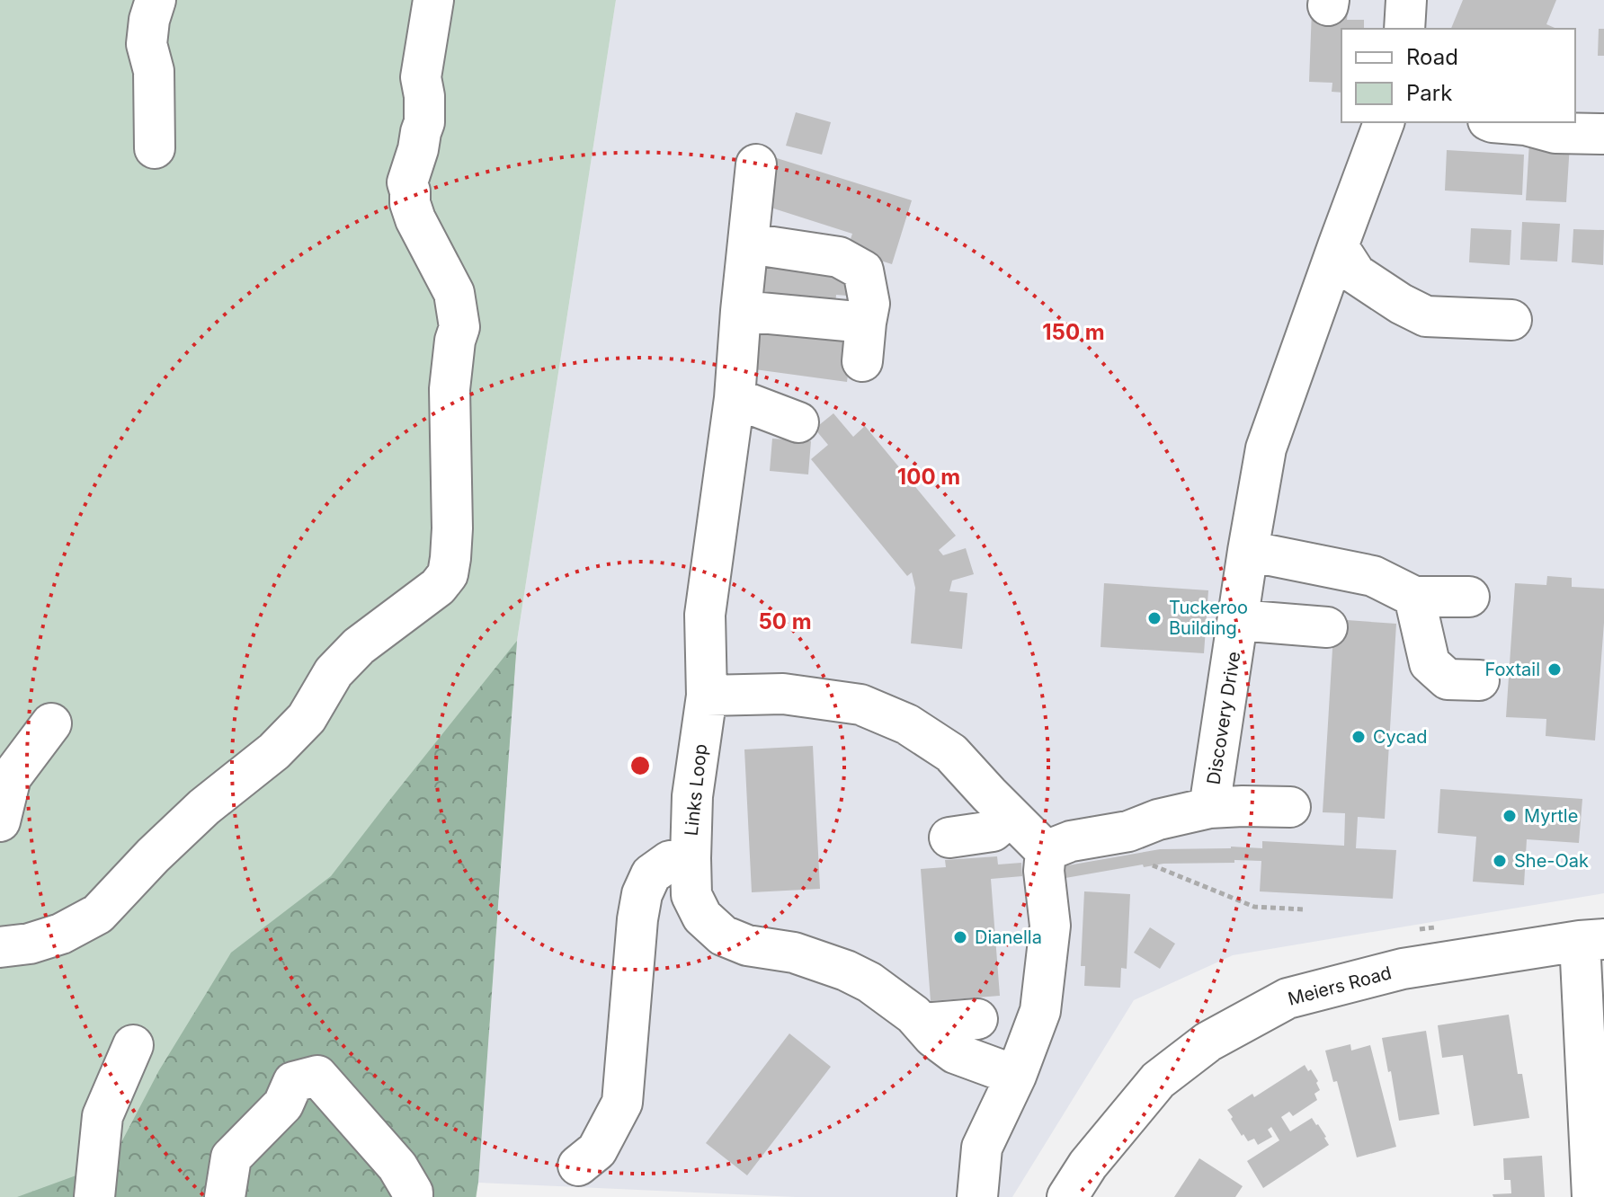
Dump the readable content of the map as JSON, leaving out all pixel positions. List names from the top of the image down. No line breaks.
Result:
{"streets":{"street":["Discovery Drive","Links Loop","Meiers Road"]},"places":["Tuckeroo Building","Foxtail","Cycad","Myrtle","She-Oak","Dianella"],"legend":["Road","Park"],"rings":["150 m","100 m","50 m"]}
